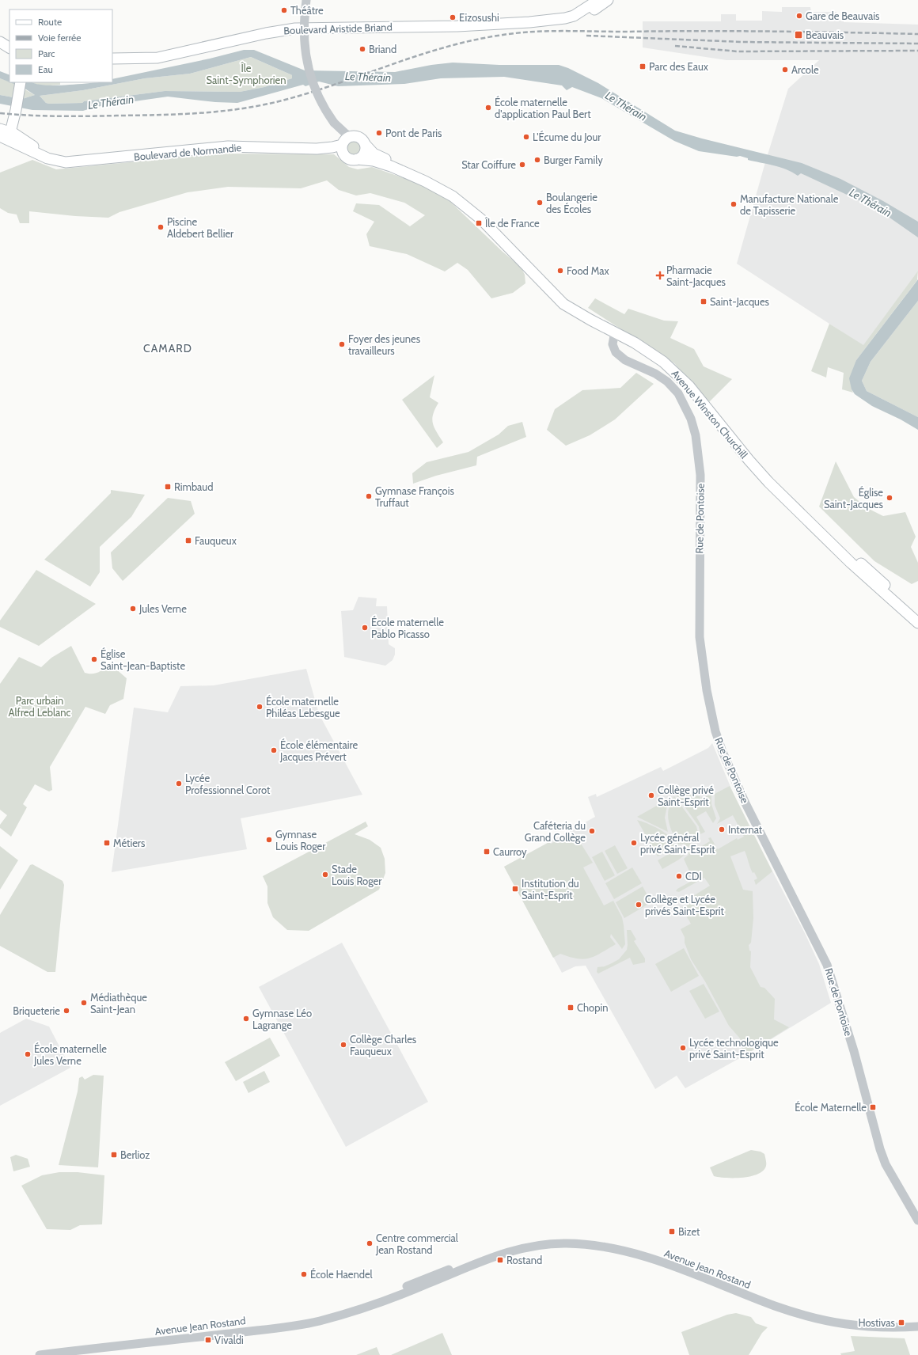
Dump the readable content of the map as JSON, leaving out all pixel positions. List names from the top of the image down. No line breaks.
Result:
{"streets":{"main road":["Boulevard Aristide Briand","Boulevard de Normandie","Avenue Winston Churchill"],"street":["Rue de Pontoise","Avenue Jean Rostand"]},"crossings":[["Avenue Winston Churchill","Rue de Pontoise"]],"districts":["CAMARD"],"water":["Le Thérain"],"parks":["Île Saint-Symphorien","Parc urbain Alfred Leblanc"],"places":{"other":["Théâtre","Gare de Beauvais","Eizosushi","Briand","Arcole","École maternelle d'application Paul Bert","Pont de Paris","L'Écume du Jour","Burger Family","Star Coiffure","Boulangerie des Écoles","Manufacture Nationale de Tapisserie","Piscine Aldebert Bellier","Food Max","Foyer des jeunes travailleurs","Gymnase François Truffaut","Église Saint-Jacques","Jules Verne","École maternelle Pablo Picasso","Église Saint-Jean-Baptiste","École maternelle Philéas Lebesgue","École élémentaire Jacques Prévert","Lycée Professionnel Corot","Collège privé Saint-Esprit","Internat","Caféteria du Grand Collège","Gymnase Louis Roger","Lycée général privé Saint-Esprit","Stade Louis Roger","CDI","Collège et Lycée privés Saint-Esprit","Médiathèque Saint-Jean","Briqueterie","Gymnase Léo Lagrange","Collège Charles Fauqueux","Lycée technologique privé Saint-Esprit","École maternelle Jules Verne","Centre commercial Jean Rostand","École Haendel"],"transit":["Beauvais","Parc des Eaux","Île de France","Saint-Jacques","Rimbaud","Fauqueux","Métiers","Caurroy","Institution du Saint-Esprit","Chopin","École Maternelle","Berlioz","Bizet","Rostand","Hostivas","Vivaldi"],"health":["Pharmacie Saint-Jacques"]},"legend":["Route","Voie ferrée","Parc","Eau"]}
